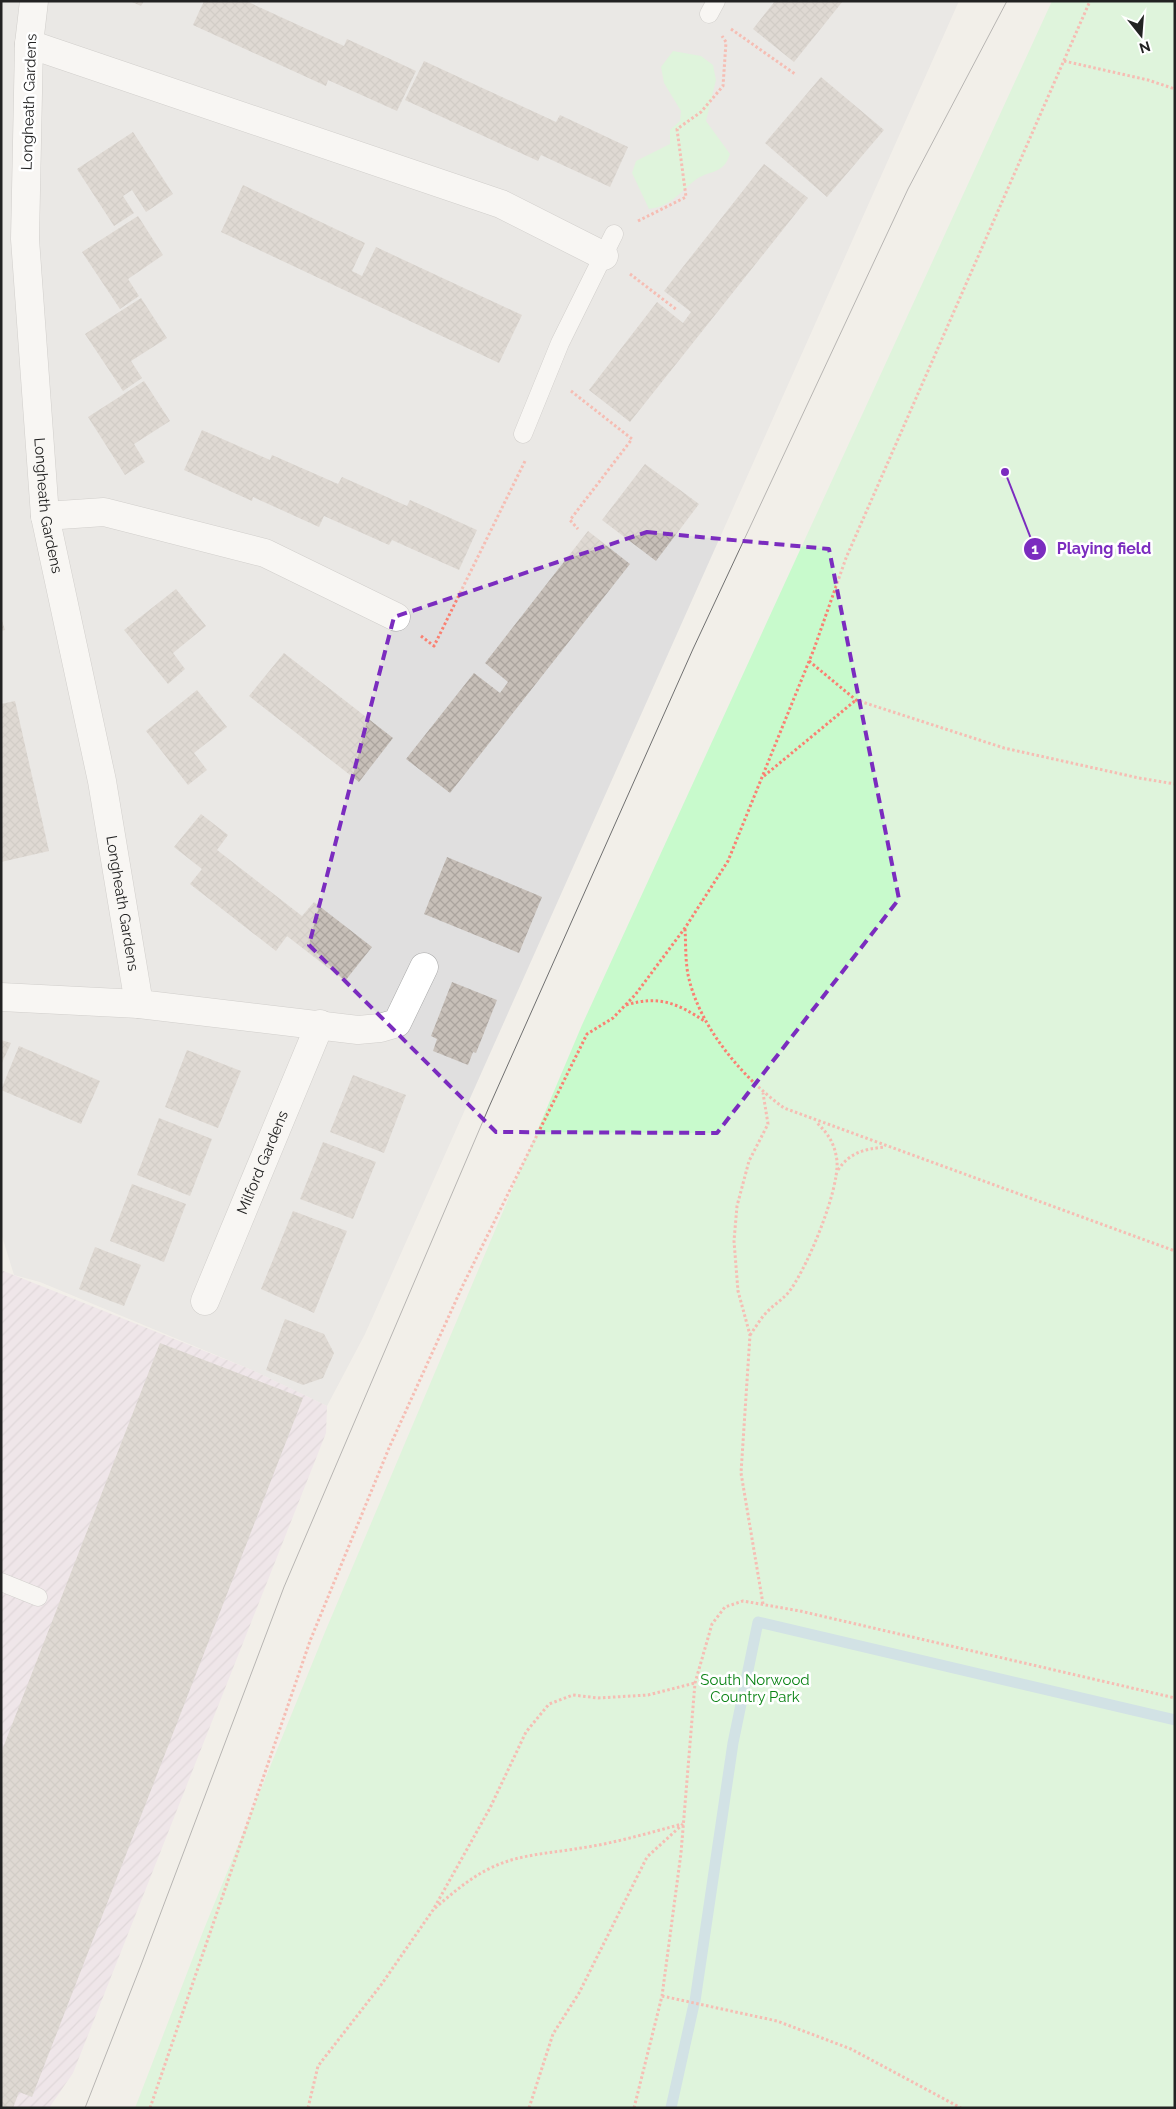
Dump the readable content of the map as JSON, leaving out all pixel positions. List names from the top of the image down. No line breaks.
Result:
{"streets":{"street":["Longheath Gardens","Milford Gardens"]},"parks":["South Norwood Country Park"],"places":["Playing field"],"north":"bottom"}
